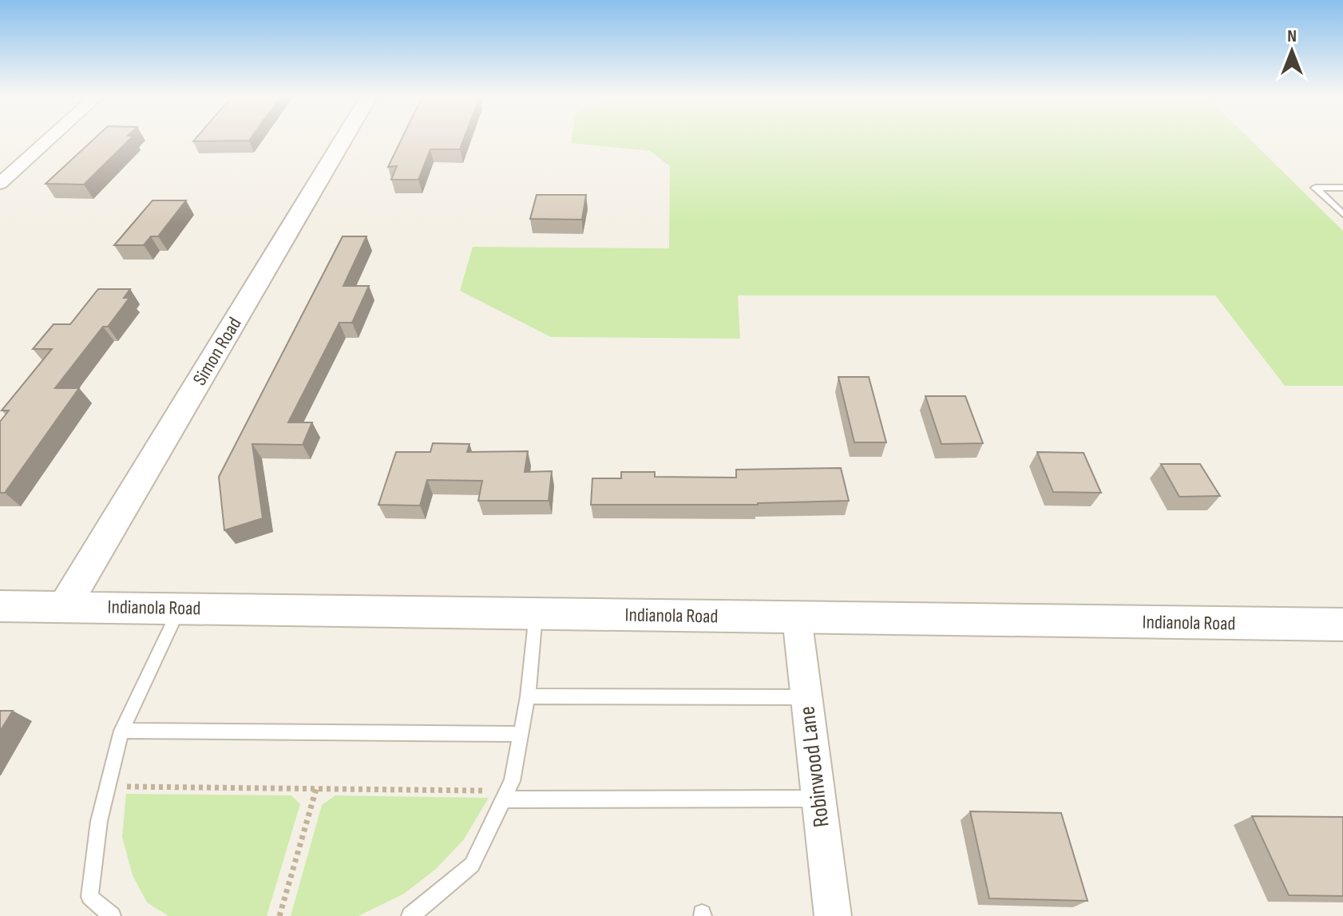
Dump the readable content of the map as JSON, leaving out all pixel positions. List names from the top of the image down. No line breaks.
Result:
{"streets":{"street":["Simon Road","Indianola Road","Robinwood Lane"]},"crossings":[["Simon Road","Indianola Road"],["Indianola Road","Robinwood Lane"]],"north":"top"}
